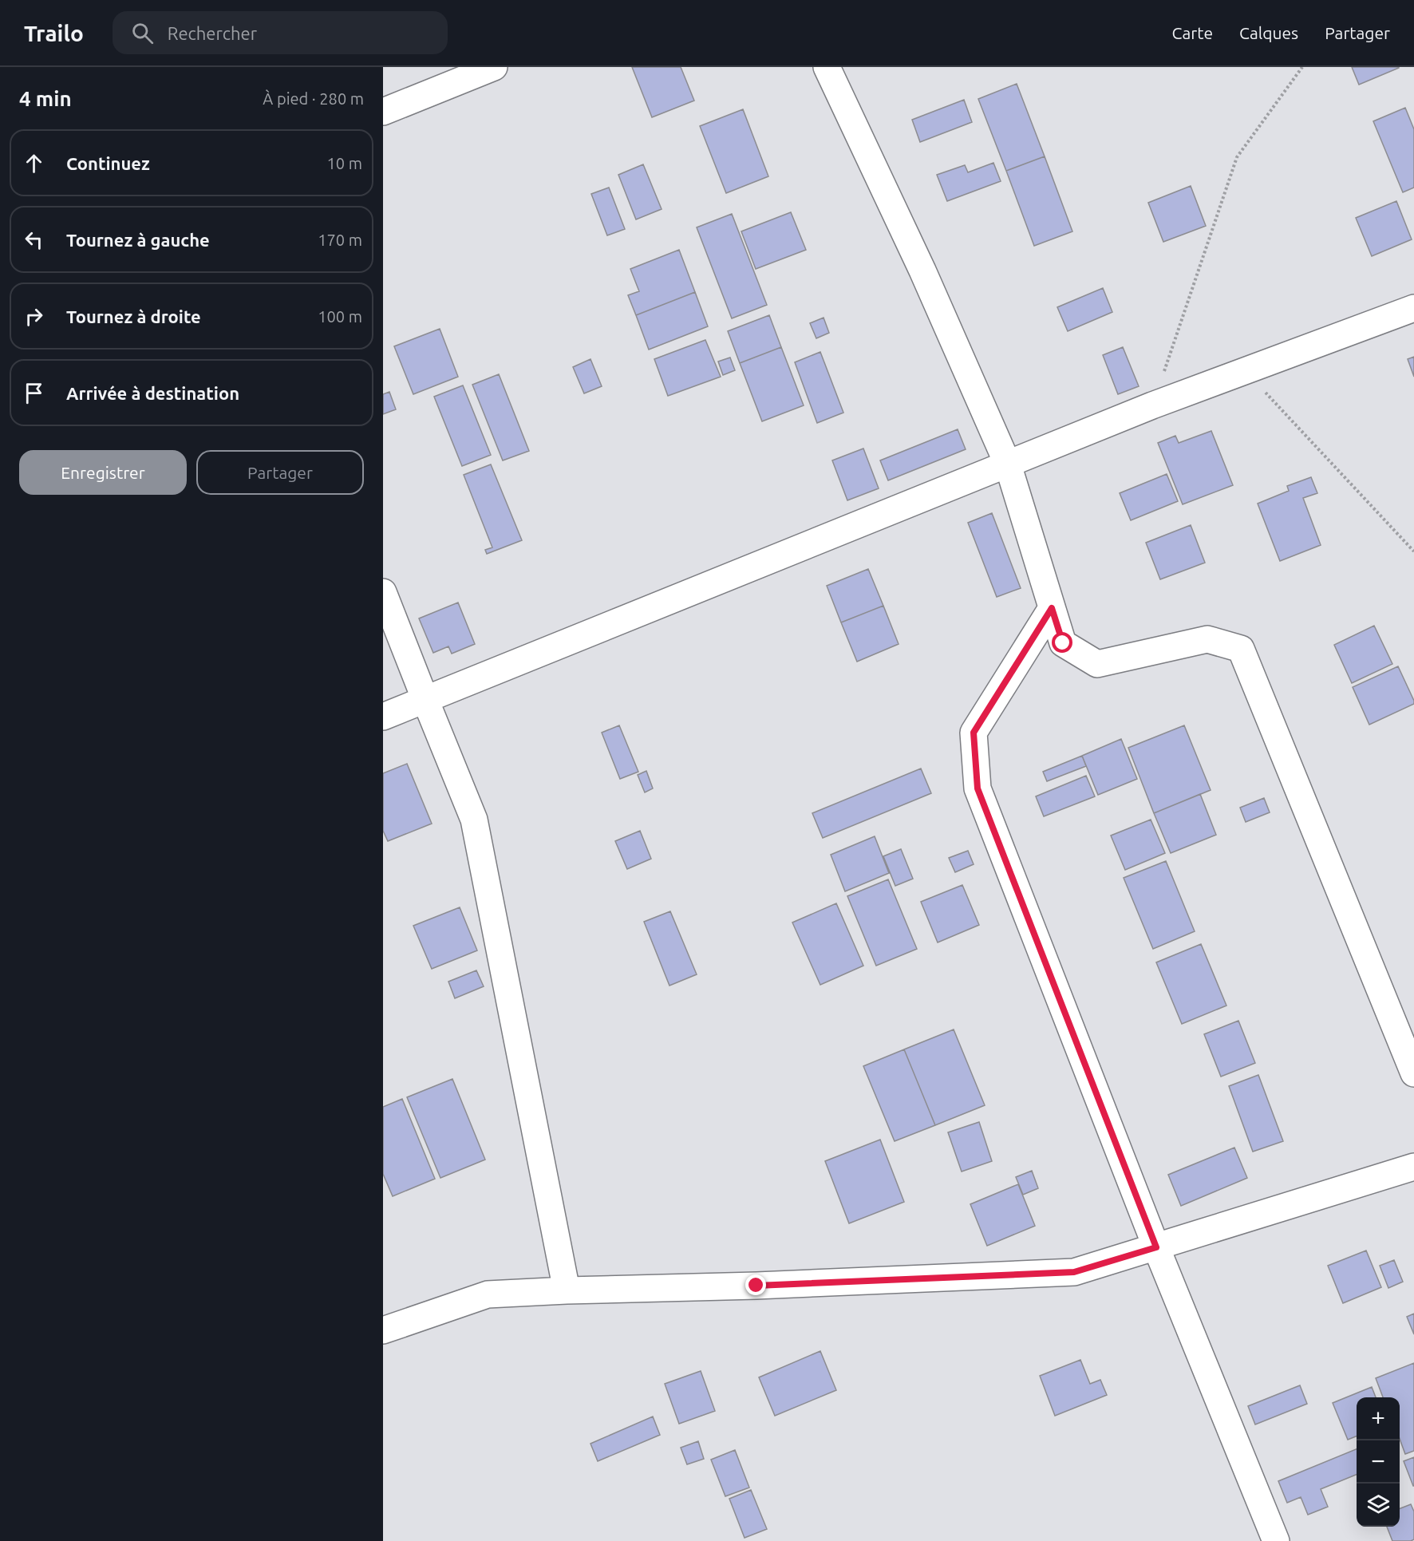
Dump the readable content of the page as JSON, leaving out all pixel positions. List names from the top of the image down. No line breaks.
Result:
{"page":{"header":"Trailo","search":"Rechercher","nav":["Carte","Calques","Partager"],"heading":["4 min","À pied · 280 m"],"list":[["Continuez","10 m"],["Tournez à gauche","170 m"],["Tournez à droite","100 m"],"Arrivée à destination"],"buttons":["Enregistrer","Partager"],"map_buttons":["+","−"]}}
